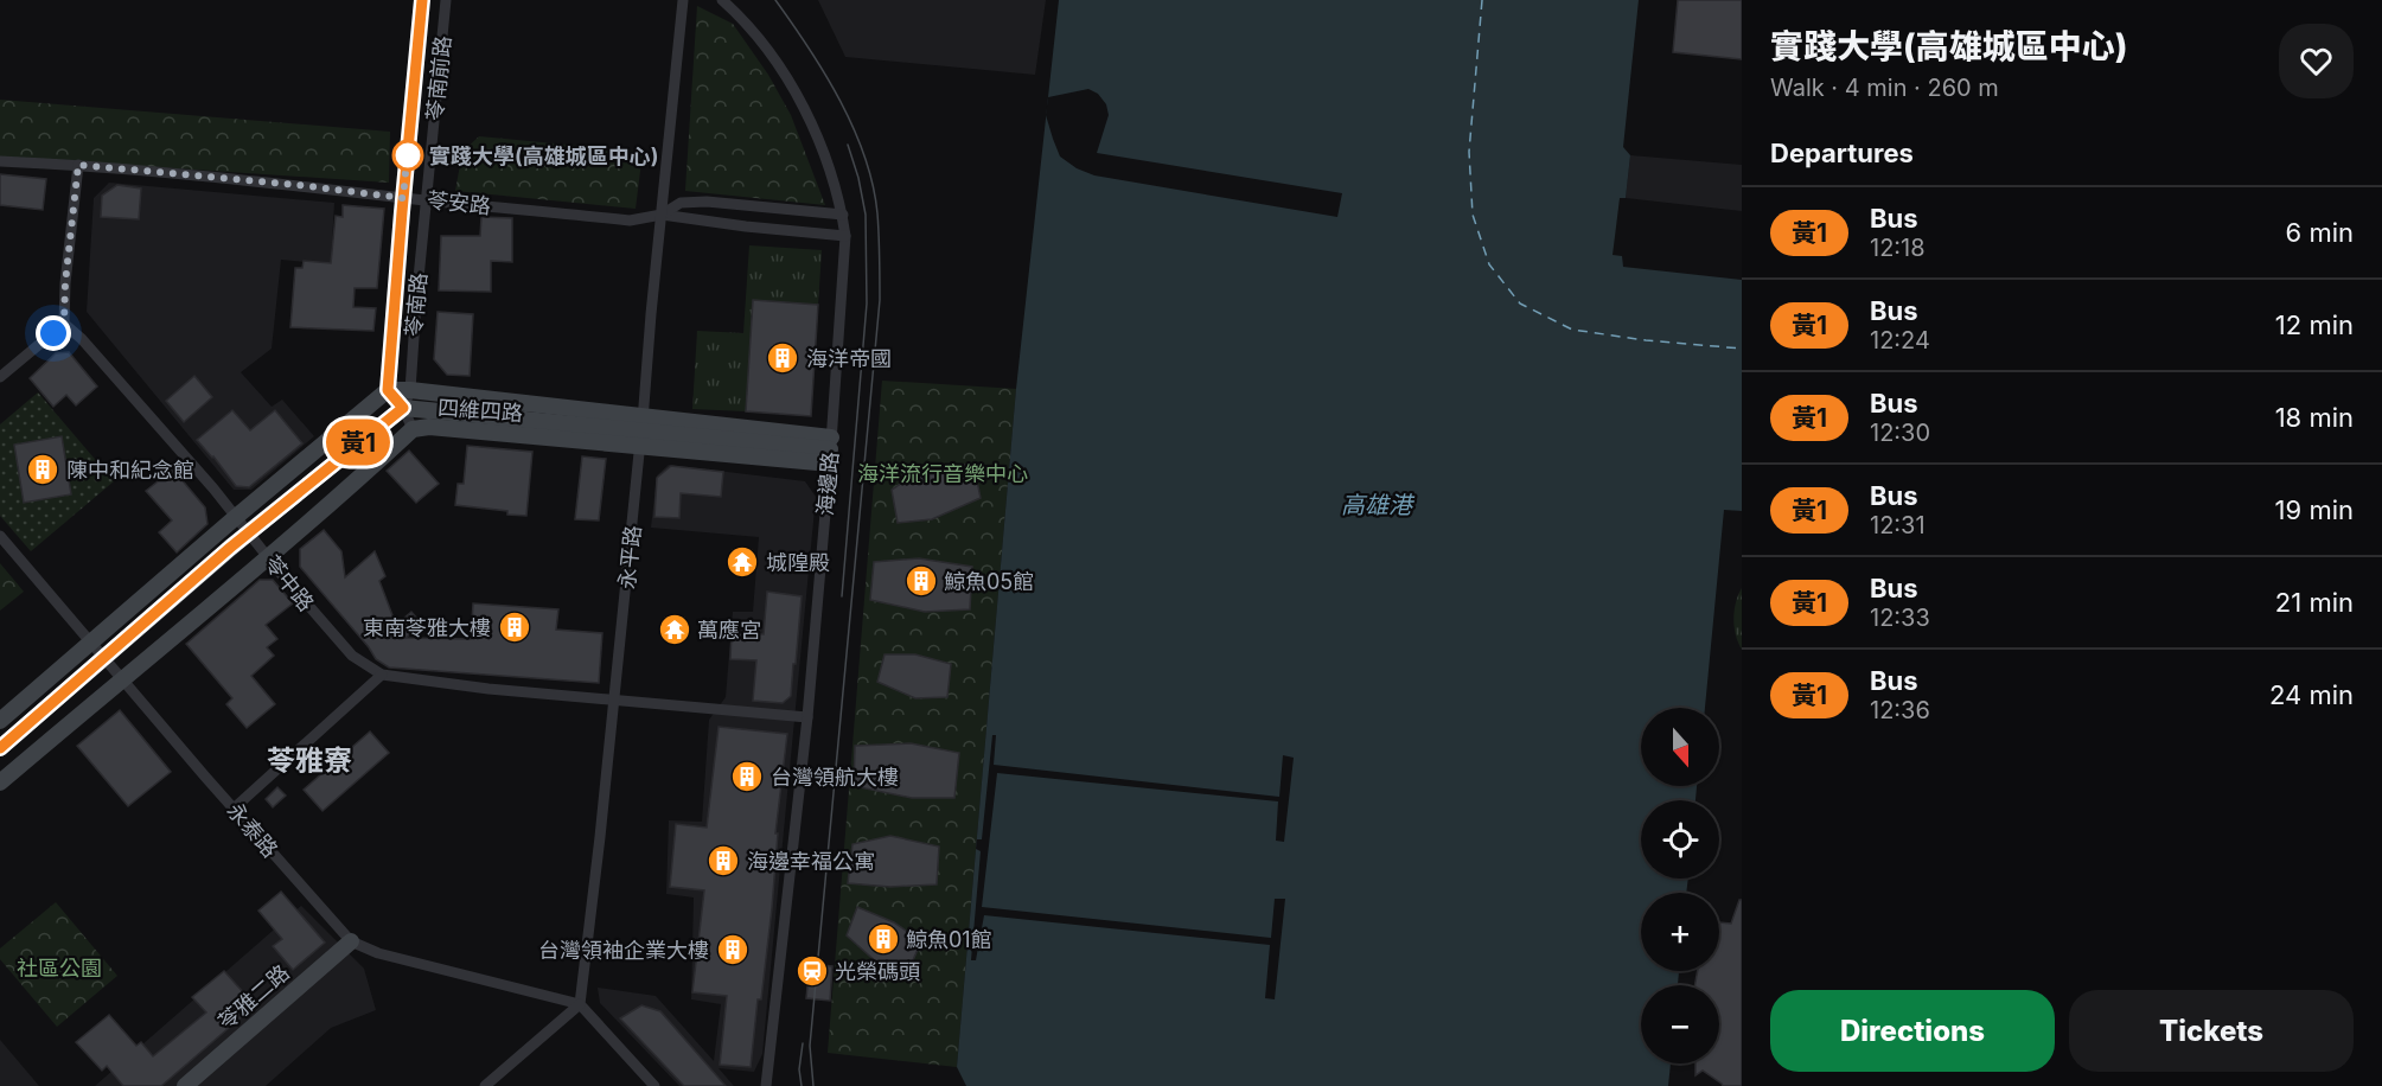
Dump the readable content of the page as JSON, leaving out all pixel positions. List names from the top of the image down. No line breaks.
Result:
{"streets":{"street":["苓南前路","苓安路","苓南路","四維四路","海邊路","永平路","苓中路","永泰路","苓雅二路"]},"crossings":[["苓南前路","苓安路"],["苓南前路","苓南路"],["苓安路","苓南路"],["苓安路","海邊路"],["苓安路","永平路"],["苓南路","四維四路"],["四維四路","海邊路"],["四維四路","永平路"],["四維四路","苓中路"],["四維四路","永泰路"],["海邊路","苓中路"],["永平路","苓中路"],["永平路","永泰路"],["永泰路","苓雅二路"]],"districts":["苓雅寮"],"water":["高雄港"],"parks":["海洋流行音樂中心","社區公園"],"places":{"other":["實踐大學(高雄城區中心)"],"building":["海洋帝國","陳中和紀念館","鯨魚05館","東南苓雅大樓","台灣領航大樓","海邊幸福公寓","鯨魚01館","台灣領袖企業大樓"],"temple":["城隍殿","萬應宮"],"station":["光榮碼頭"]},"lines":["bus line 黃1"],"north":"bottom","page":{"on_map":"黃1","heading":[["實踐大學(高雄城區中心)","Walk · 4 min · 260 m"],"Departures"],"list":[{"mark":"黃1","name":"Bus","note":"12:18","value":"6 min"},{"mark":"黃1","name":"Bus","note":"12:24","value":"12 min"},{"mark":"黃1","name":"Bus","note":"12:30","value":"18 min"},{"mark":"黃1","name":"Bus","note":"12:31","value":"19 min"},{"mark":"黃1","name":"Bus","note":"12:33","value":"21 min"},{"mark":"黃1","name":"Bus","note":"12:36","value":"24 min"}],"map_buttons":["+","−"],"buttons":["Directions","Tickets"]}}
